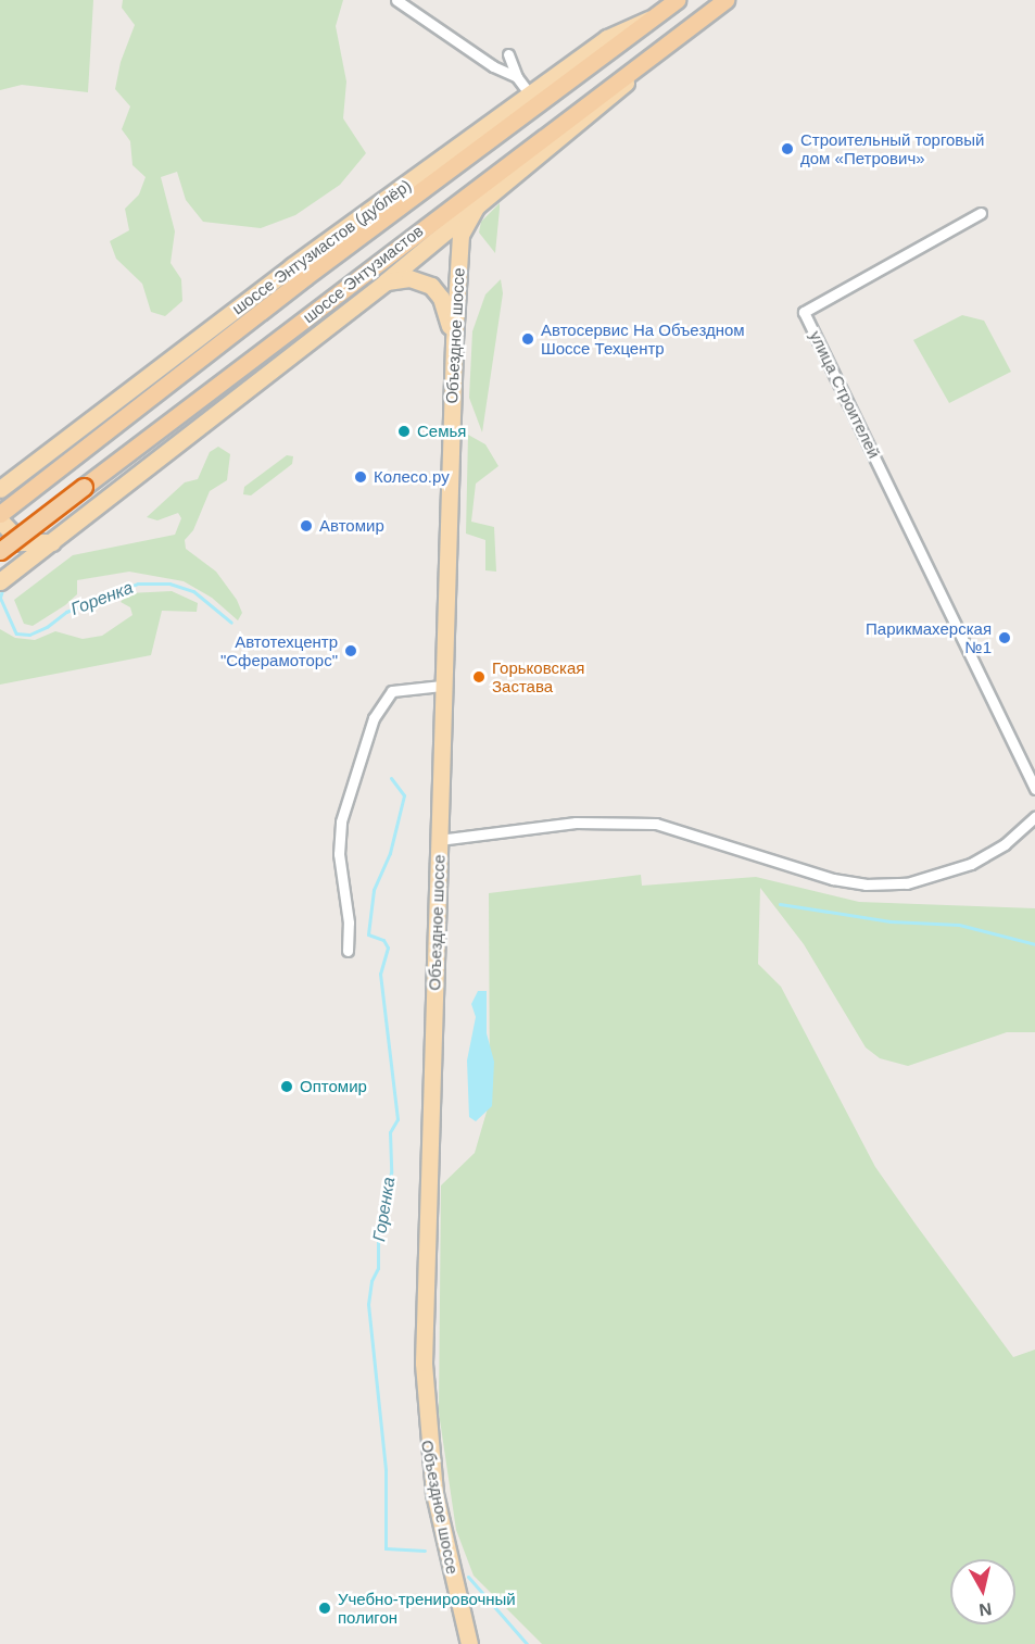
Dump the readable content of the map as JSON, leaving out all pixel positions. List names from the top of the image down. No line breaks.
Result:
{"streets":{"highway":["шоссе Энтузиастов"],"main road":["шоссе Энтузиастов (дублёр)","Объездное шоссе"],"street":["улица Строителей"]},"crossings":[["шоссе Энтузиастов (дублёр)","шоссе Энтузиастов"]],"water":["Горенка"],"places":["Строительный торговый дом «Петрович»","Автосервис На Объездном Шоссе Техцентр","Семья","Колесо.ру","Автомир","Парикмахерская №1","Автотехцентр \"Сферамоторс\"","Горьковская Застава","Оптомир","Учебно-тренировочный полигон"],"north":"bottom"}
